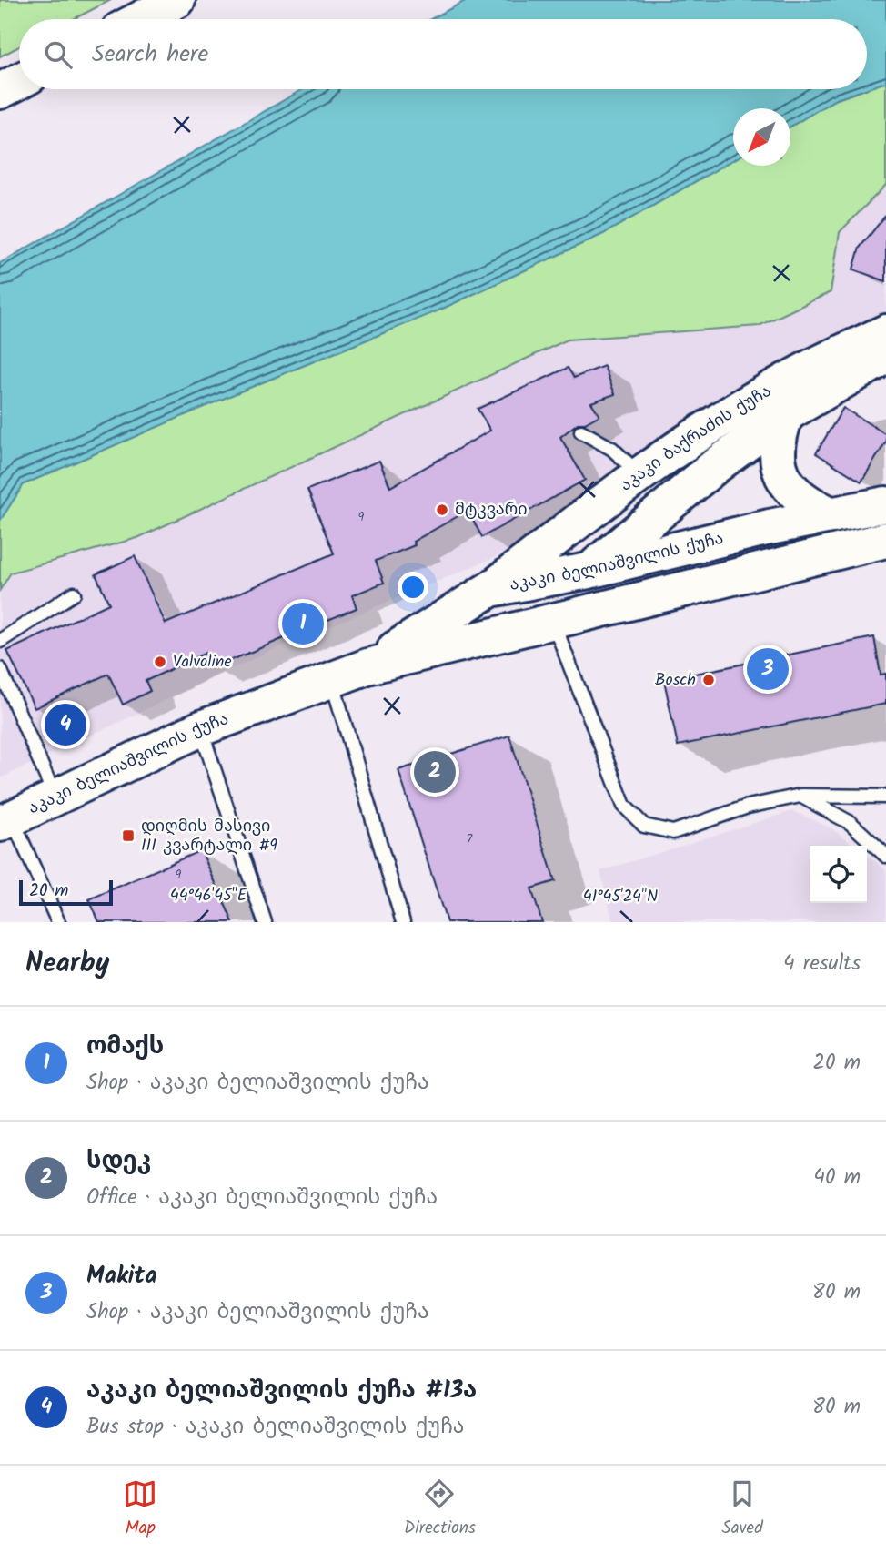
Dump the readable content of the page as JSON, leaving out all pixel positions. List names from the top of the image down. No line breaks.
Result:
{"streets":{"main road":["აკაკი ბაქრაძის ქუჩა","აკაკი ბელიაშვილის ქუჩა"]},"crossings":[["აკაკი ბაქრაძის ქუჩა","აკაკი ბელიაშვილის ქუჩა"]],"places":{"other":["მტკვარი","Valvoline","Bosch"],"transit":["დიღმის მასივი III კვარტალი #9"]},"house_numbers":["9","7","9"],"scale_bar":"20 m","north":"bottom left","page":{"search":"Search here","pins":["1","3","4","2"],"scale":"20 m","heading":["Nearby","4 results"],"list":[{"mark":"1","name":"ომაქს","note":"Shop · აკაკი ბელიაშვილის ქუჩა","value":"20 m"},{"mark":"2","name":"სდეკ","note":"Office · აკაკი ბელიაშვილის ქუჩა","value":"40 m"},{"mark":"3","name":"Makita","note":"Shop · აკაკი ბელიაშვილის ქუჩა","value":"80 m"},{"mark":"4","name":"აკაკი ბელიაშვილის ქუჩა #13ა","note":"Bus stop · აკაკი ბელიაშვილის ქუჩა","value":"80 m"}],"nav":["Map","Directions","Saved"]},"coordinates":["44°46'45\"E","41°45'24\"N"]}
